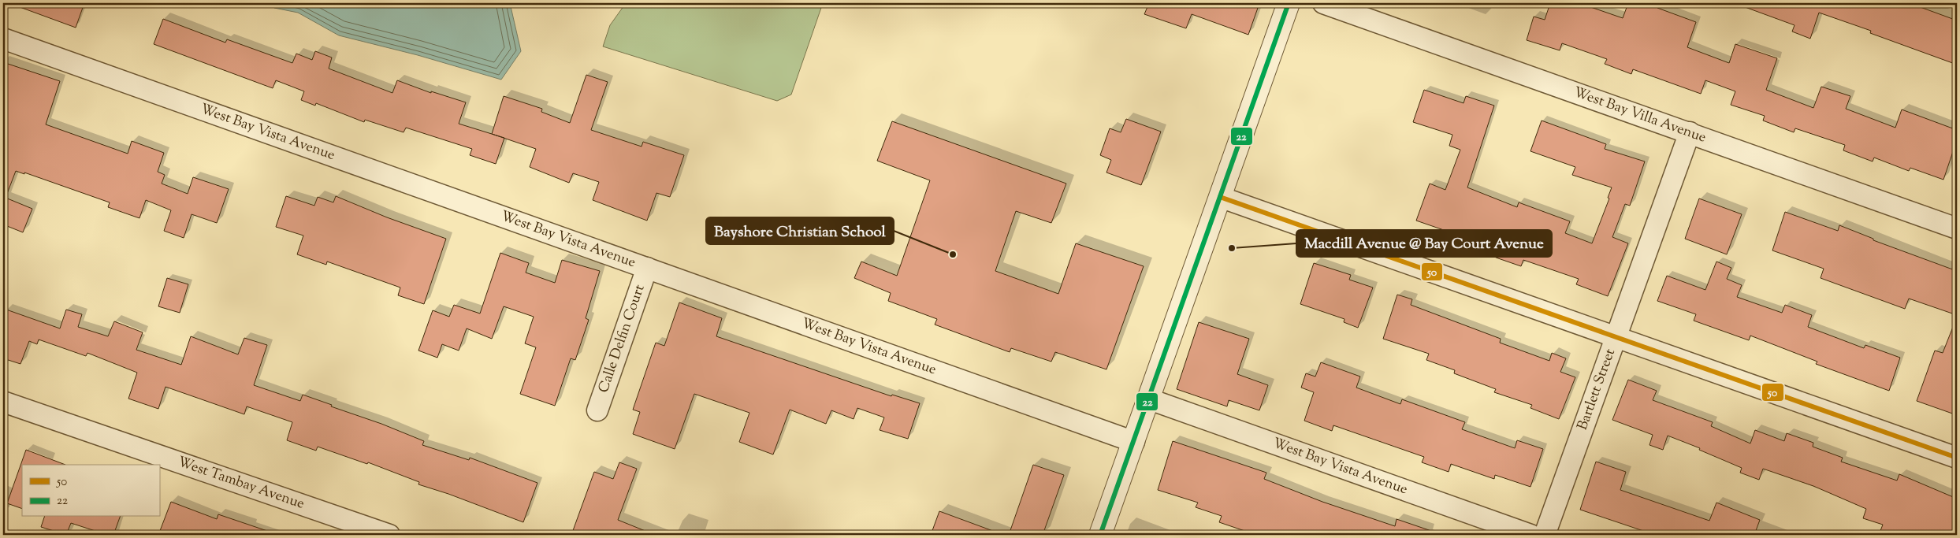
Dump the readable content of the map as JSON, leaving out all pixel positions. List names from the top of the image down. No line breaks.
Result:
{"streets":{"street":["West Bay Villa Avenue","West Bay Vista Avenue","Calle Delfin Court","Bartlett Street","West Tambay Avenue"]},"crossings":[["West Bay Villa Avenue","Bartlett Street"],["West Bay Vista Avenue","Calle Delfin Court"]],"places":["Macdill Avenue @ Bay Court Avenue","Bayshore Christian School"],"lines":["transit line 22","transit line 50"],"legend":["50","22"]}
